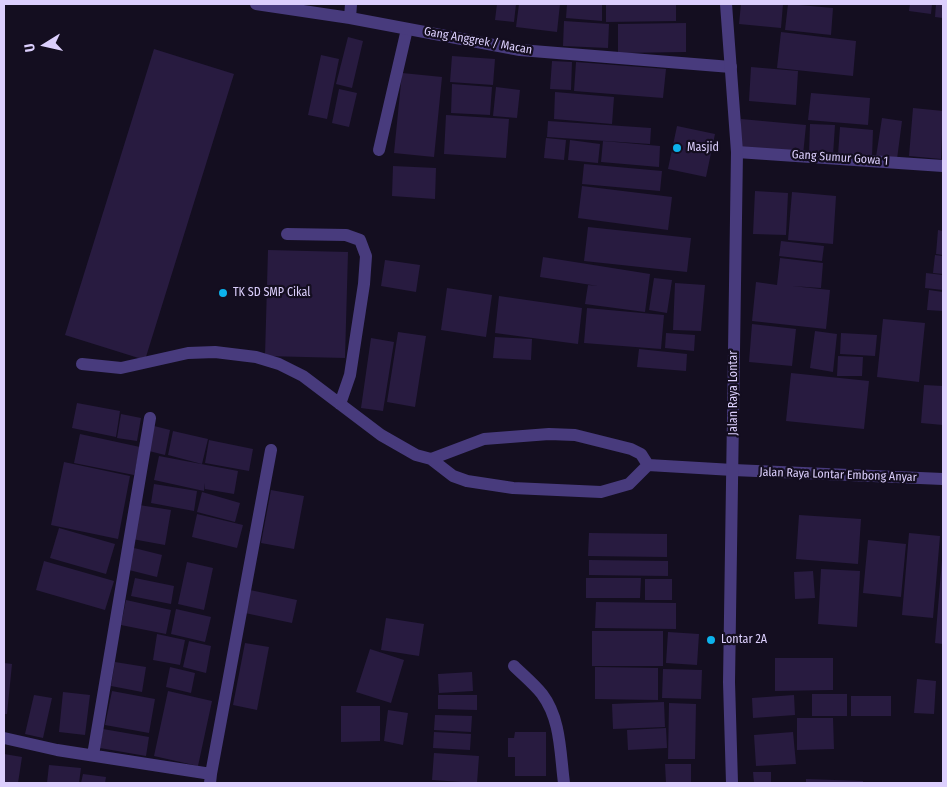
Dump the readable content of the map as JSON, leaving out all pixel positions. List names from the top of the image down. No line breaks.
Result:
{"streets":{"street":["Gang Anggrek / Macan","Gang Sumur Gowa 1","Jalan Raya Lontar","Jalan Raya Lontar Embong Anyar"]},"crossings":[["Gang Anggrek / Macan","Jalan Raya Lontar"],["Gang Sumur Gowa 1","Jalan Raya Lontar"],["Jalan Raya Lontar","Jalan Raya Lontar Embong Anyar"]],"places":["Masjid","TK SD SMP Cikal","Lontar 2A"],"north":"left"}
